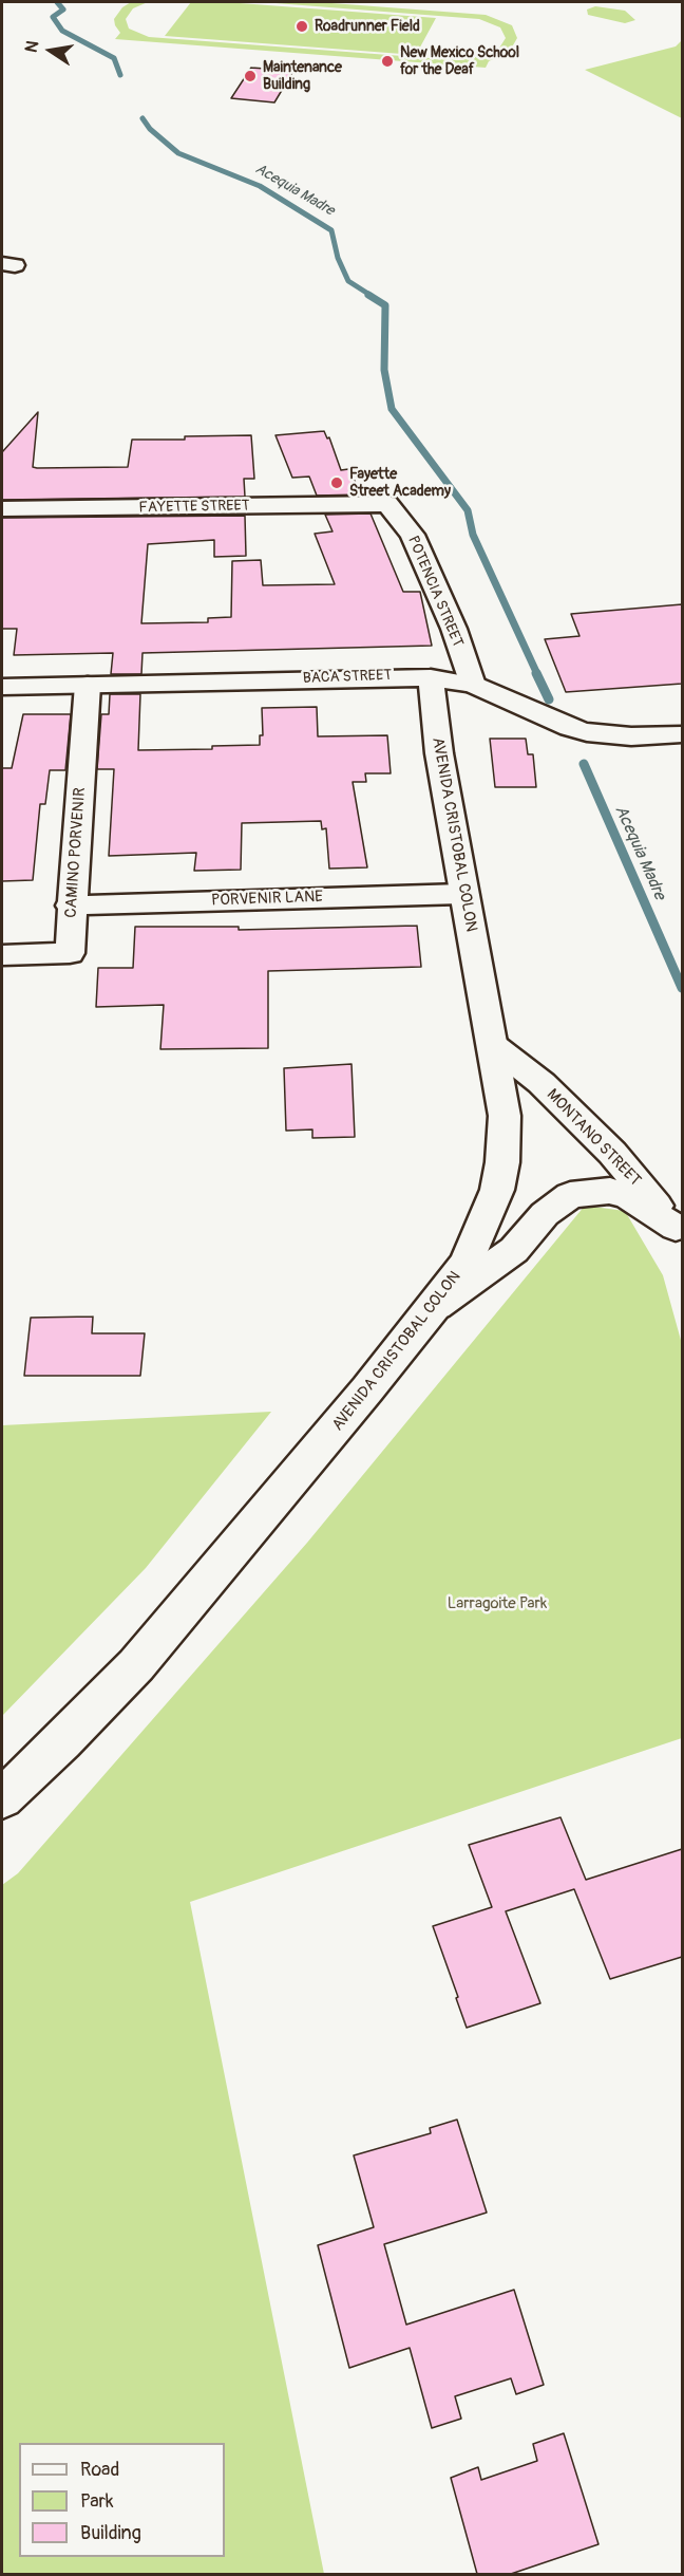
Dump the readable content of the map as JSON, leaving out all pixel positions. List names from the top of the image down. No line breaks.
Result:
{"streets":{"street":["FAYETTE STREET","POTENCIA STREET","BACA STREET","AVENIDA CRISTOBAL COLON","CAMINO PORVENIR","PORVENIR LANE","MONTANO STREET"]},"crossings":[["FAYETTE STREET","POTENCIA STREET"],["POTENCIA STREET","BACA STREET"],["BACA STREET","AVENIDA CRISTOBAL COLON"],["BACA STREET","CAMINO PORVENIR"],["AVENIDA CRISTOBAL COLON","PORVENIR LANE"],["AVENIDA CRISTOBAL COLON","MONTANO STREET"],["CAMINO PORVENIR","PORVENIR LANE"]],"water":["Acequia Madre"],"parks":["Larragoite Park"],"places":["Roadrunner Field","New Mexico School for the Deaf","Maintenance Building","Fayette Street Academy"],"legend":["Road","Park","Building"],"north":"left"}
